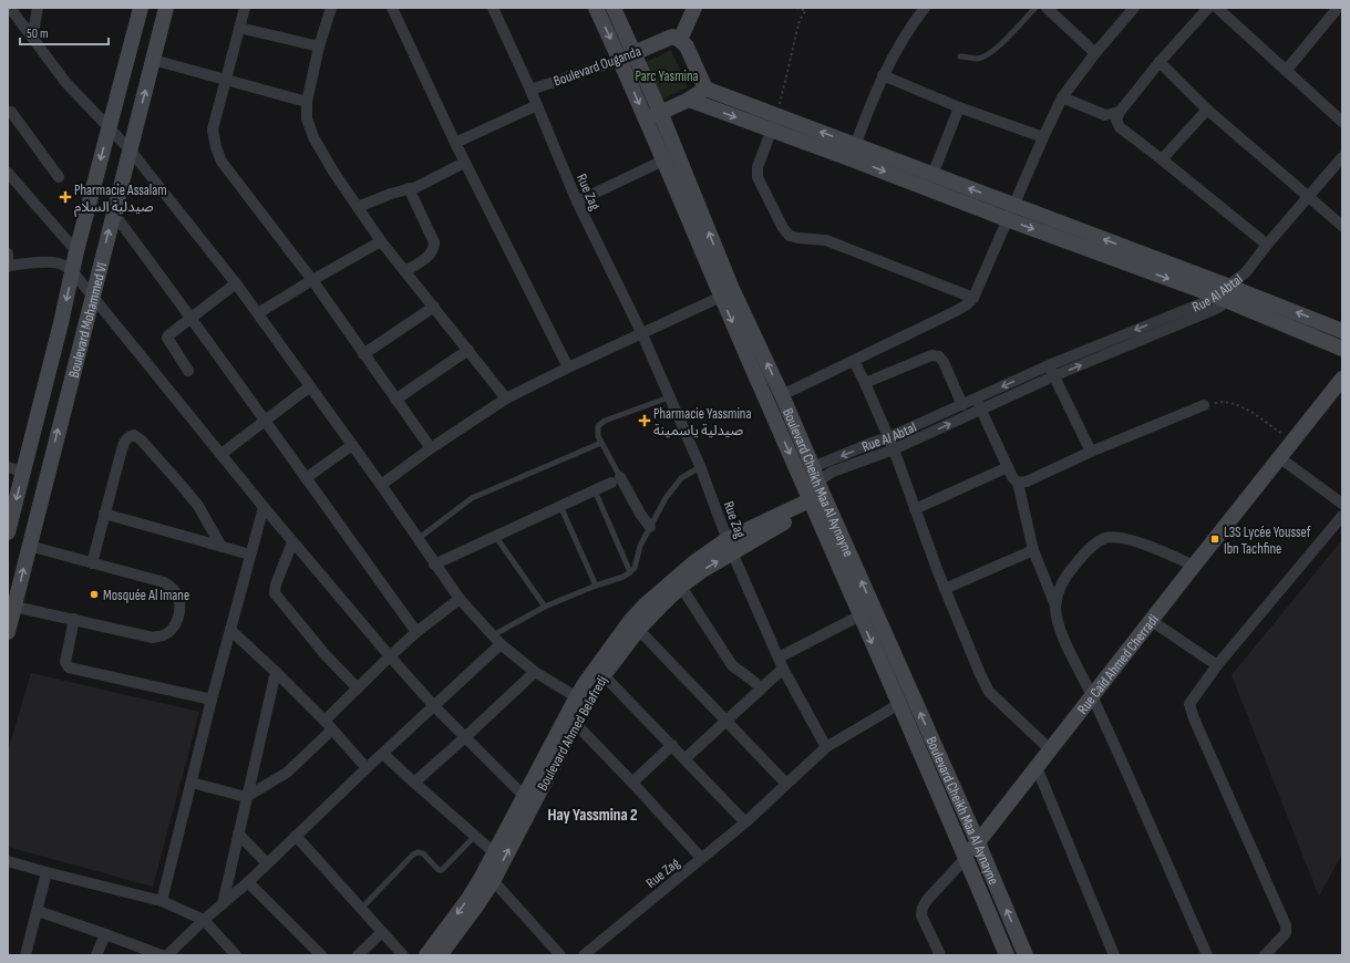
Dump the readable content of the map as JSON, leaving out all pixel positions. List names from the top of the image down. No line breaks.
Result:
{"streets":{"street":["Boulevard Ouganda","Rue Zag","Rue Al Abtal","Boulevard Mohammed VI","Boulevard Cheikh Maa Al Aynayne","Rue Caïd Ahmed Cherradi","Boulevard Ahmed Belafredj"]},"crossings":[["Boulevard Ouganda","Rue Zag"],["Boulevard Ouganda","Boulevard Cheikh Maa Al Aynayne"],["Rue Zag","Boulevard Ahmed Belafredj"],["Rue Al Abtal","Boulevard Cheikh Maa Al Aynayne"],["Boulevard Cheikh Maa Al Aynayne","Rue Caïd Ahmed Cherradi"],["Boulevard Cheikh Maa Al Aynayne","Boulevard Ahmed Belafredj"]],"districts":["Hay Yassmina 2"],"parks":["Parc Yasmina"],"places":{"health":["Pharmacie Assalam صيدلية السلام","Pharmacie Yassmina صيدلية ياسمينة"],"transit":["L3S Lycée Youssef Ibn Tachfine"],"other":["Mosquée Al Imane"]},"scale_bar":"50 m"}
